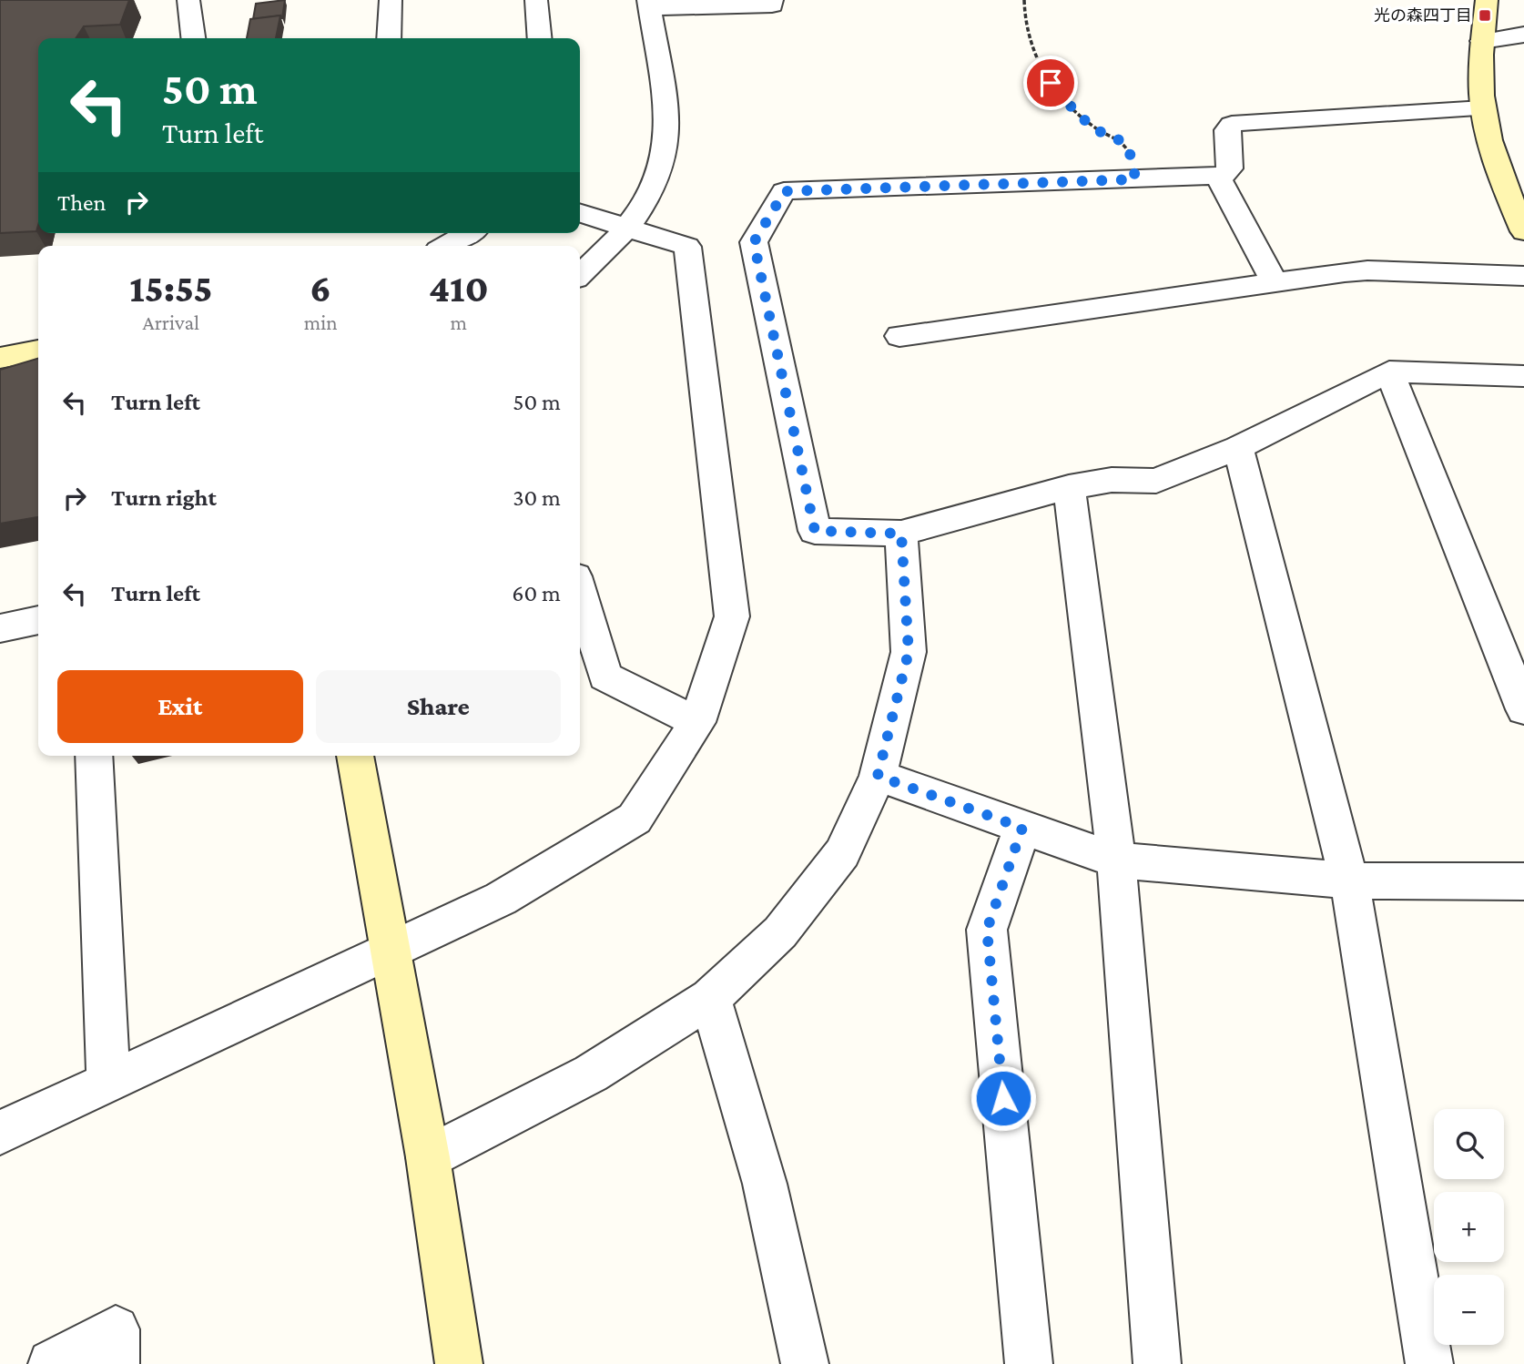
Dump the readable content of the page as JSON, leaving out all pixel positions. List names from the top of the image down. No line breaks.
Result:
{"places":{"transit":["光の森四丁目"]},"page":{"turn":["50 m","Turn left"],"then":"Then","eta":["15:55","Arrival","6","min","410","m"],"list":[{"name":"Turn left","value":"50 m"},{"name":"Turn right","value":"30 m"},{"name":"Turn left","value":"60 m"}],"buttons":["Exit","Share"],"map_buttons":["+","−"]}}
